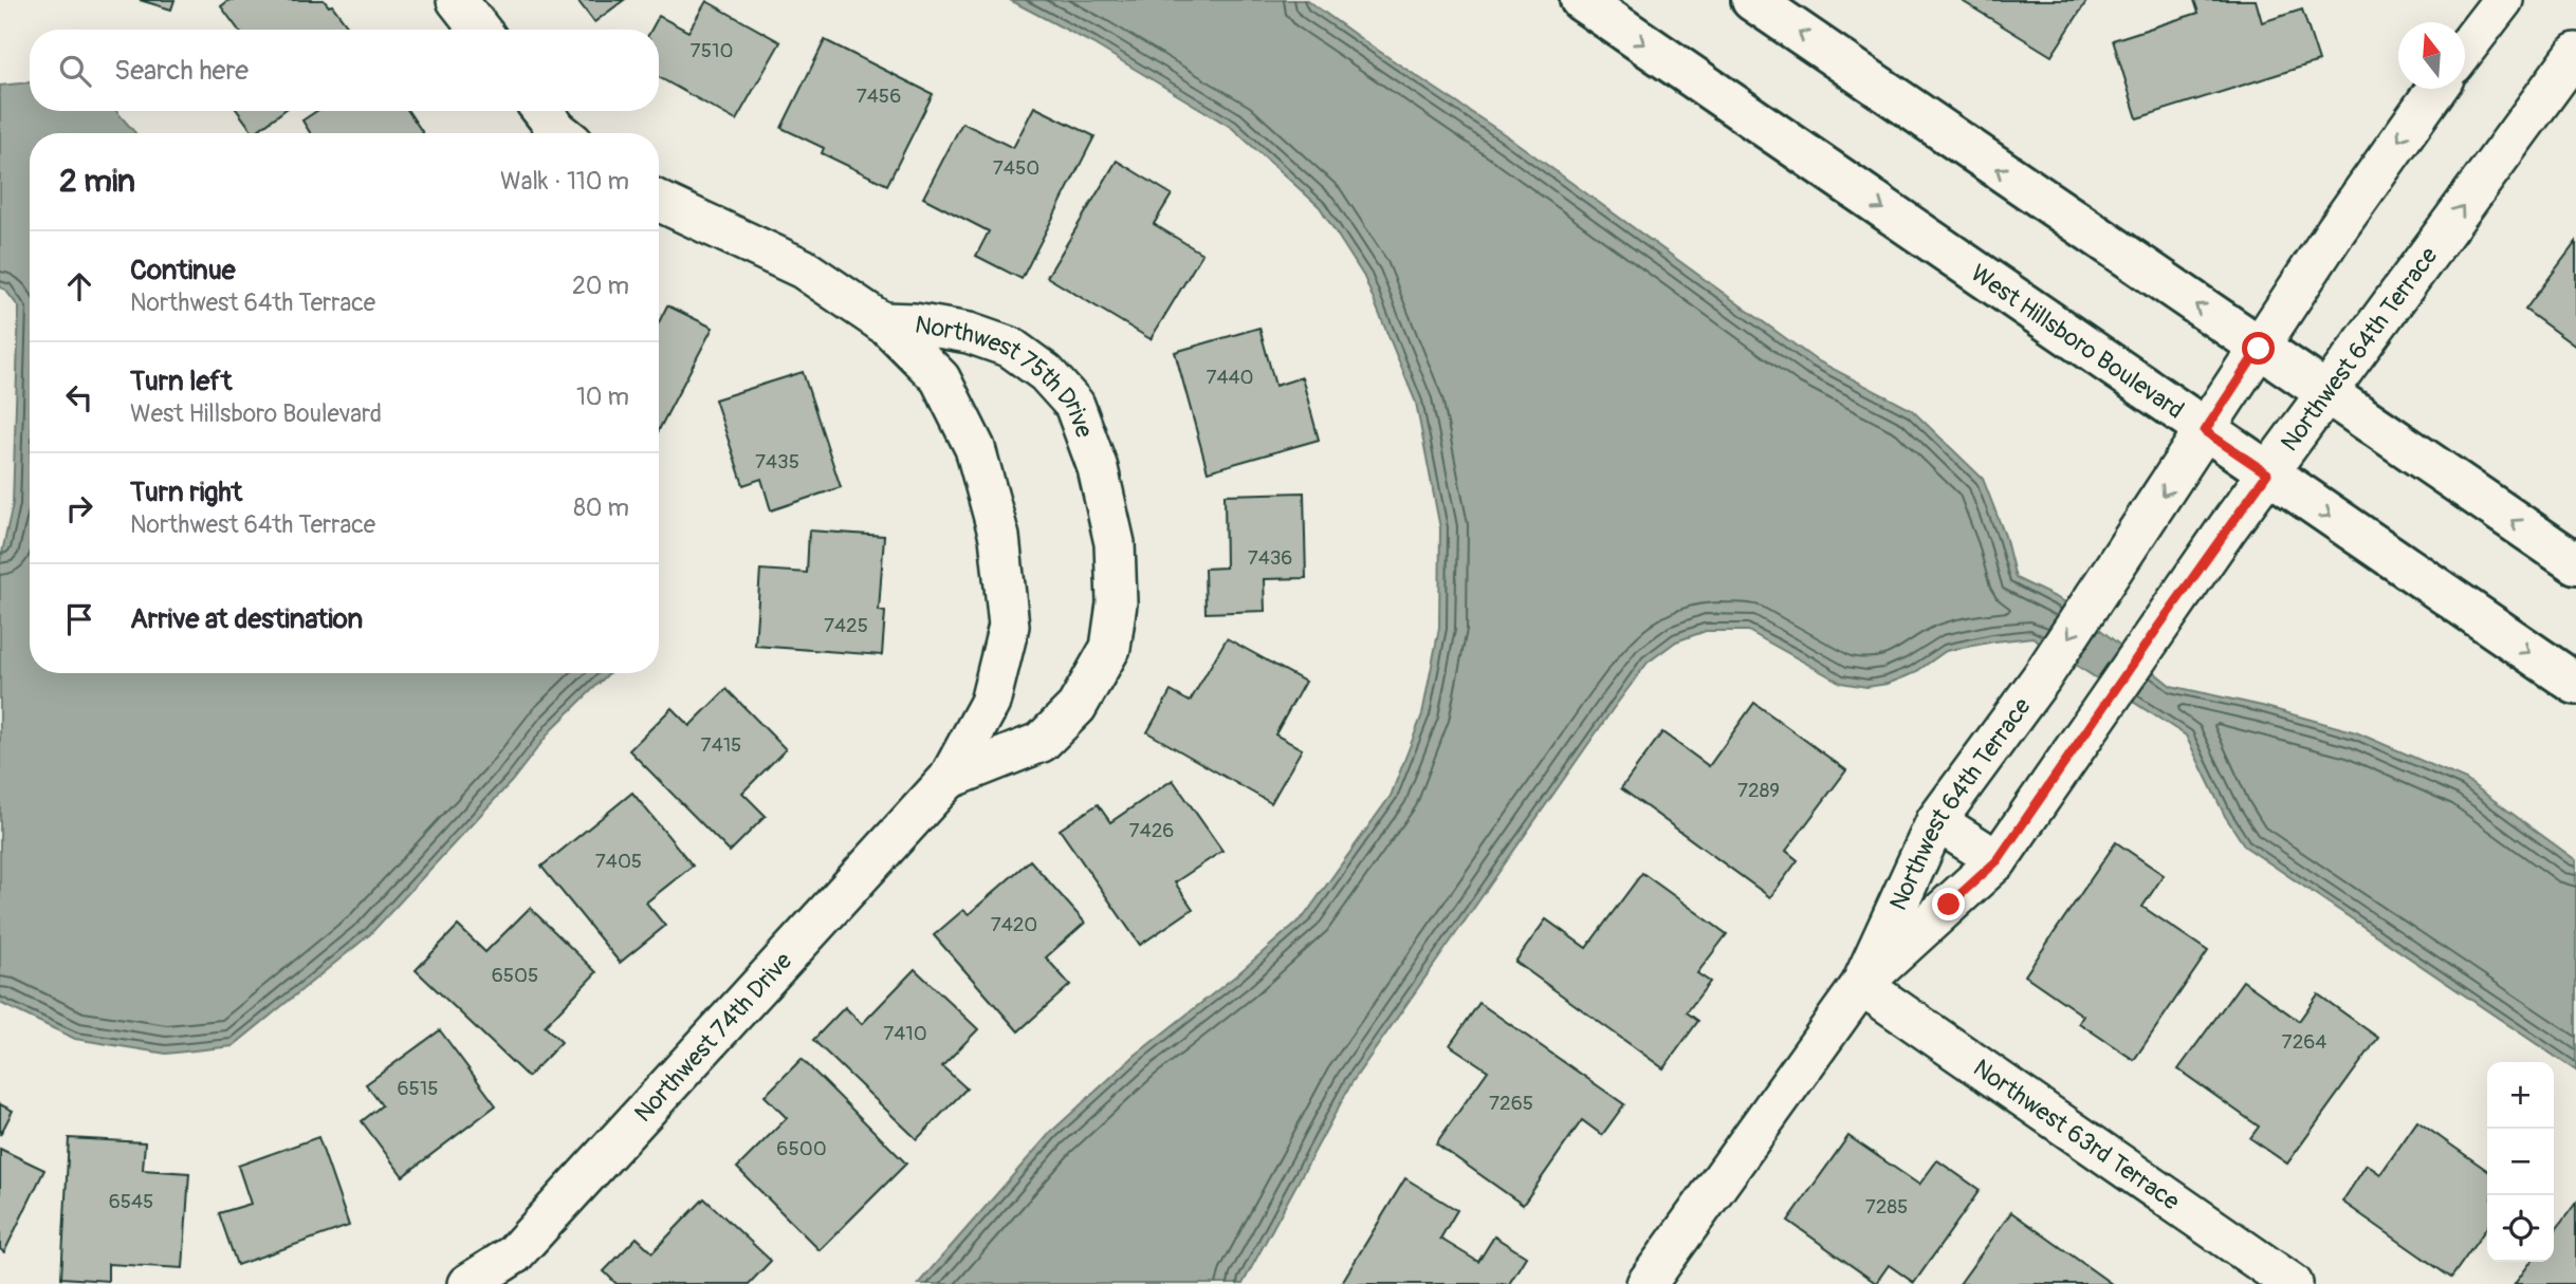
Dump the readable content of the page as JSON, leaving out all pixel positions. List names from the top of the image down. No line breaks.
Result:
{"streets":{"street":["West Hillsboro Boulevard","Northwest 64th Terrace","Northwest 75th Drive","Northwest 74th Drive","Northwest 63rd Terrace"]},"crossings":[["West Hillsboro Boulevard","Northwest 64th Terrace"],["Northwest 64th Terrace","Northwest 63rd Terrace"],["Northwest 75th Drive","Northwest 74th Drive"]],"house_numbers":["7510","7456","7450","7440","7435","7436","7425","7415","7289","7426","7405","7420","6505","7410","7264","6515","7265","6500","6545","7285"],"north":"top","page":{"search":"Search here","heading":["2 min","Walk · 110 m"],"list":[["Continue","Northwest 64th Terrace","20 m"],["Turn left","West Hillsboro Boulevard","10 m"],["Turn right","Northwest 64th Terrace","80 m"],"Arrive at destination"],"map_buttons":["+","−"]}}
